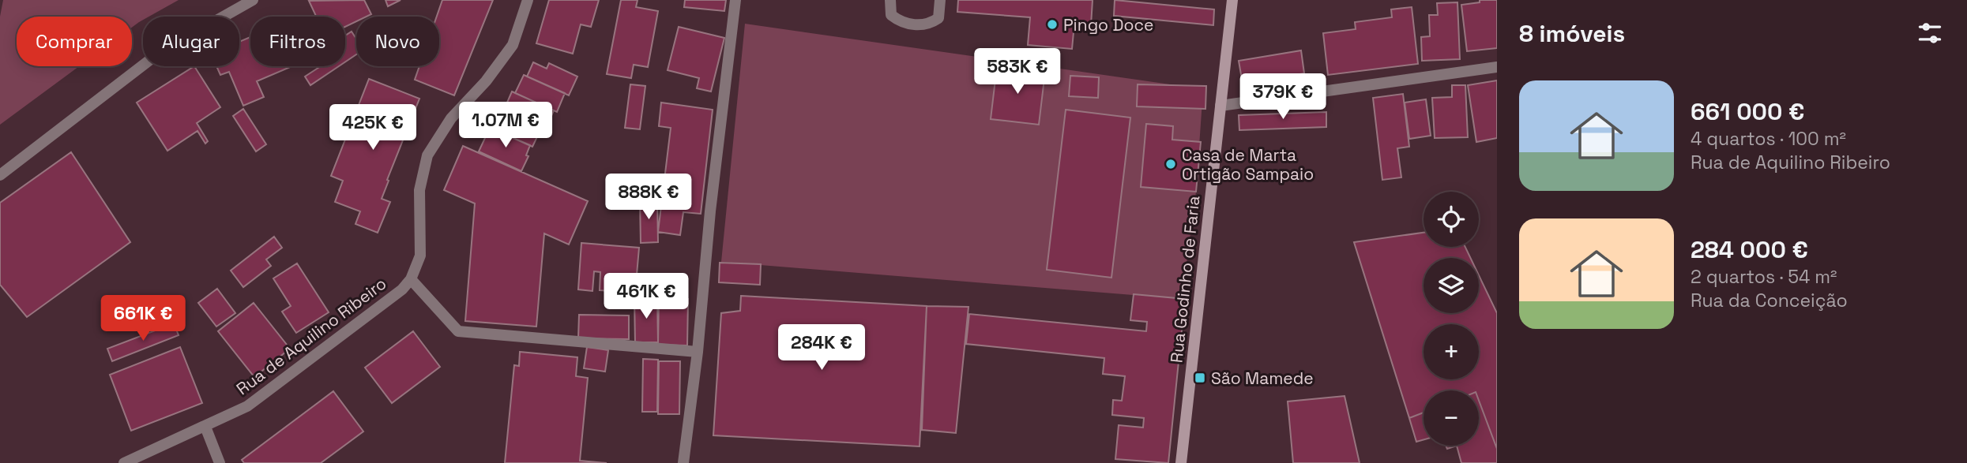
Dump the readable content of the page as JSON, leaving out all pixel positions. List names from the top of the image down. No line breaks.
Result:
{"streets":{"main road":["Rua Godinho de Faria"],"street":["Rua de Aquilino Ribeiro"]},"places":{"other":["Pingo Doce","Casa de Marta Ortigão Sampaio"],"transit":["São Mamede"]},"page":{"heading":"8 imóveis","chip":["Comprar","Alugar","Filtros","Novo"],"price":["583K €","379K €","1.07M €","425K €","888K €","461K €","661K €","284K €"],"list":[{"name":"661 000 €","note":"4 quartos · 100 m² · Rua de Aquilino Ribeiro"},{"name":"284 000 €","note":"2 quartos · 54 m² · Rua da Conceição"}],"map_buttons":["+","−"]}}
